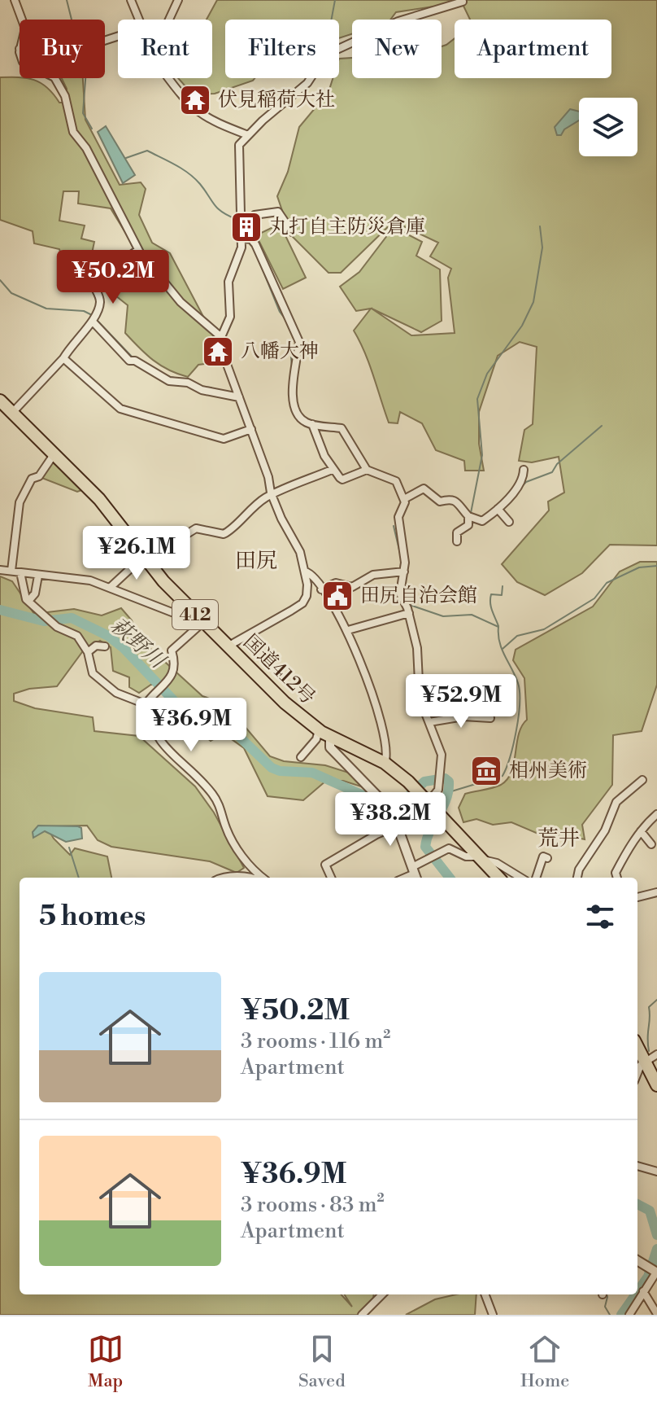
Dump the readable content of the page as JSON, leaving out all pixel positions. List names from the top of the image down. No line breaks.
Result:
{"streets":{"highway":["412","国道412号"]},"districts":["田尻","荒井"],"water":["萩野川"],"places":{"temple":["伏見稲荷大社","八幡大神"],"building":["丸打自主防災倉庫"],"public building":["田尻自治会館"],"museum":["相州美術"]},"page":{"chip":["Buy","Rent","Filters","New","Apartment"],"price":["¥50.2M","¥26.1M","¥52.9M","¥36.9M","¥38.2M"],"heading":"5 homes","list":[{"name":"¥50.2M","note":"3 rooms · 116 m² · Apartment"},{"name":"¥36.9M","note":"3 rooms · 83 m² · Apartment"}],"tabs":["Map","Saved","Home"]}}
